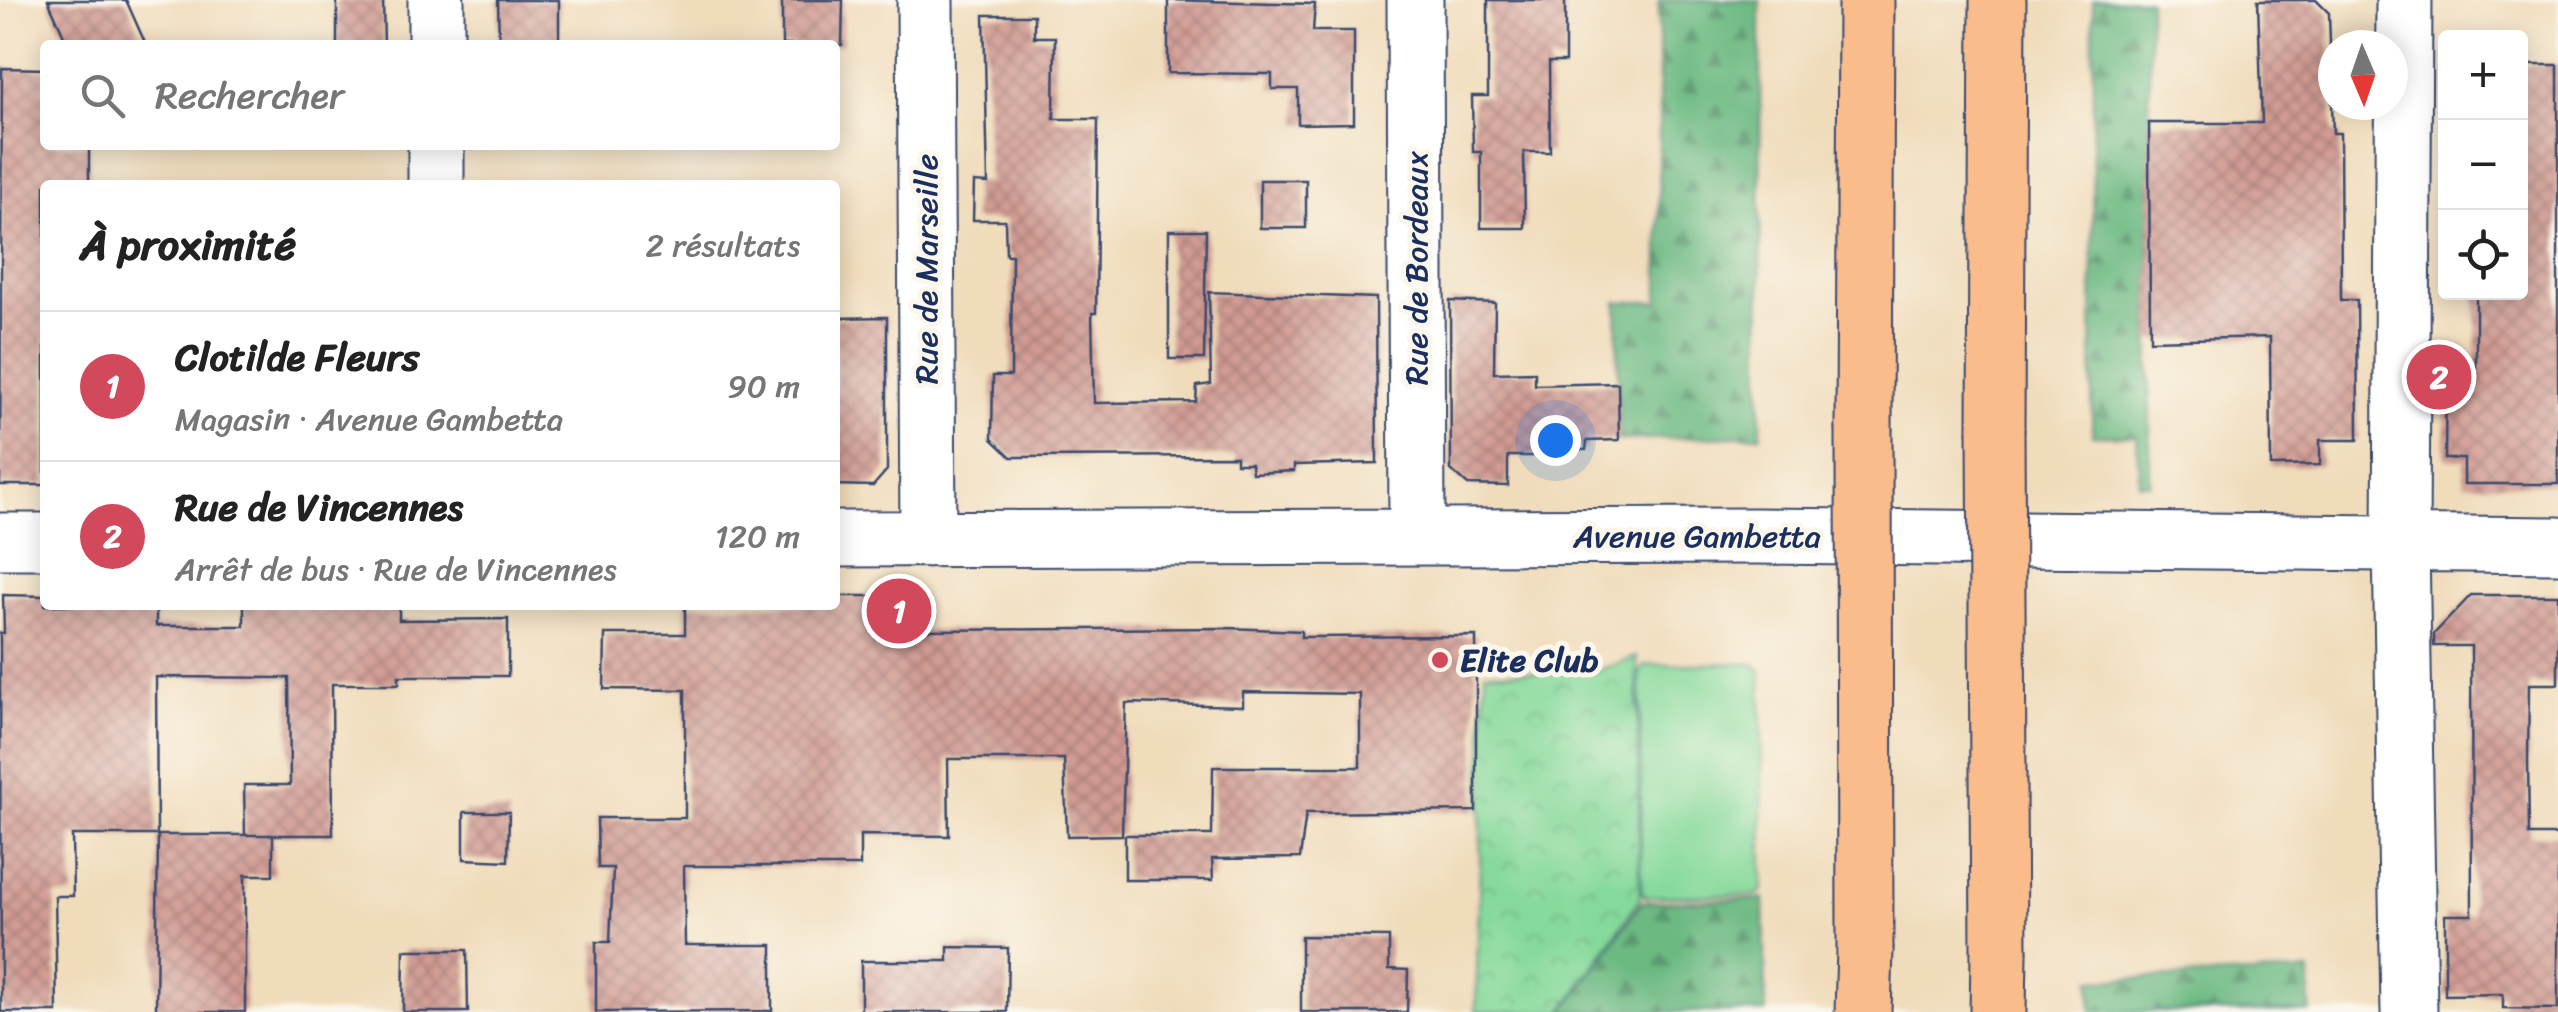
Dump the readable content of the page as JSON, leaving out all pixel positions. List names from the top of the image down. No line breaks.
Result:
{"streets":{"street":["Rue de Bordeaux","Rue de Marseille","Avenue Gambetta"]},"crossings":[["Rue de Bordeaux","Avenue Gambetta"],["Rue de Marseille","Avenue Gambetta"]],"places":["Elite Club"],"north":"bottom","page":{"map_buttons":["+","−"],"search":"Rechercher","heading":["À proximité","2 résultats"],"list":[{"mark":"1","name":"Clotilde Fleurs","note":"Magasin · Avenue Gambetta","value":"90 m"},{"mark":"2","name":"Rue de Vincennes","note":"Arrêt de bus · Rue de Vincennes","value":"120 m"}],"pins":["2","1"]}}
